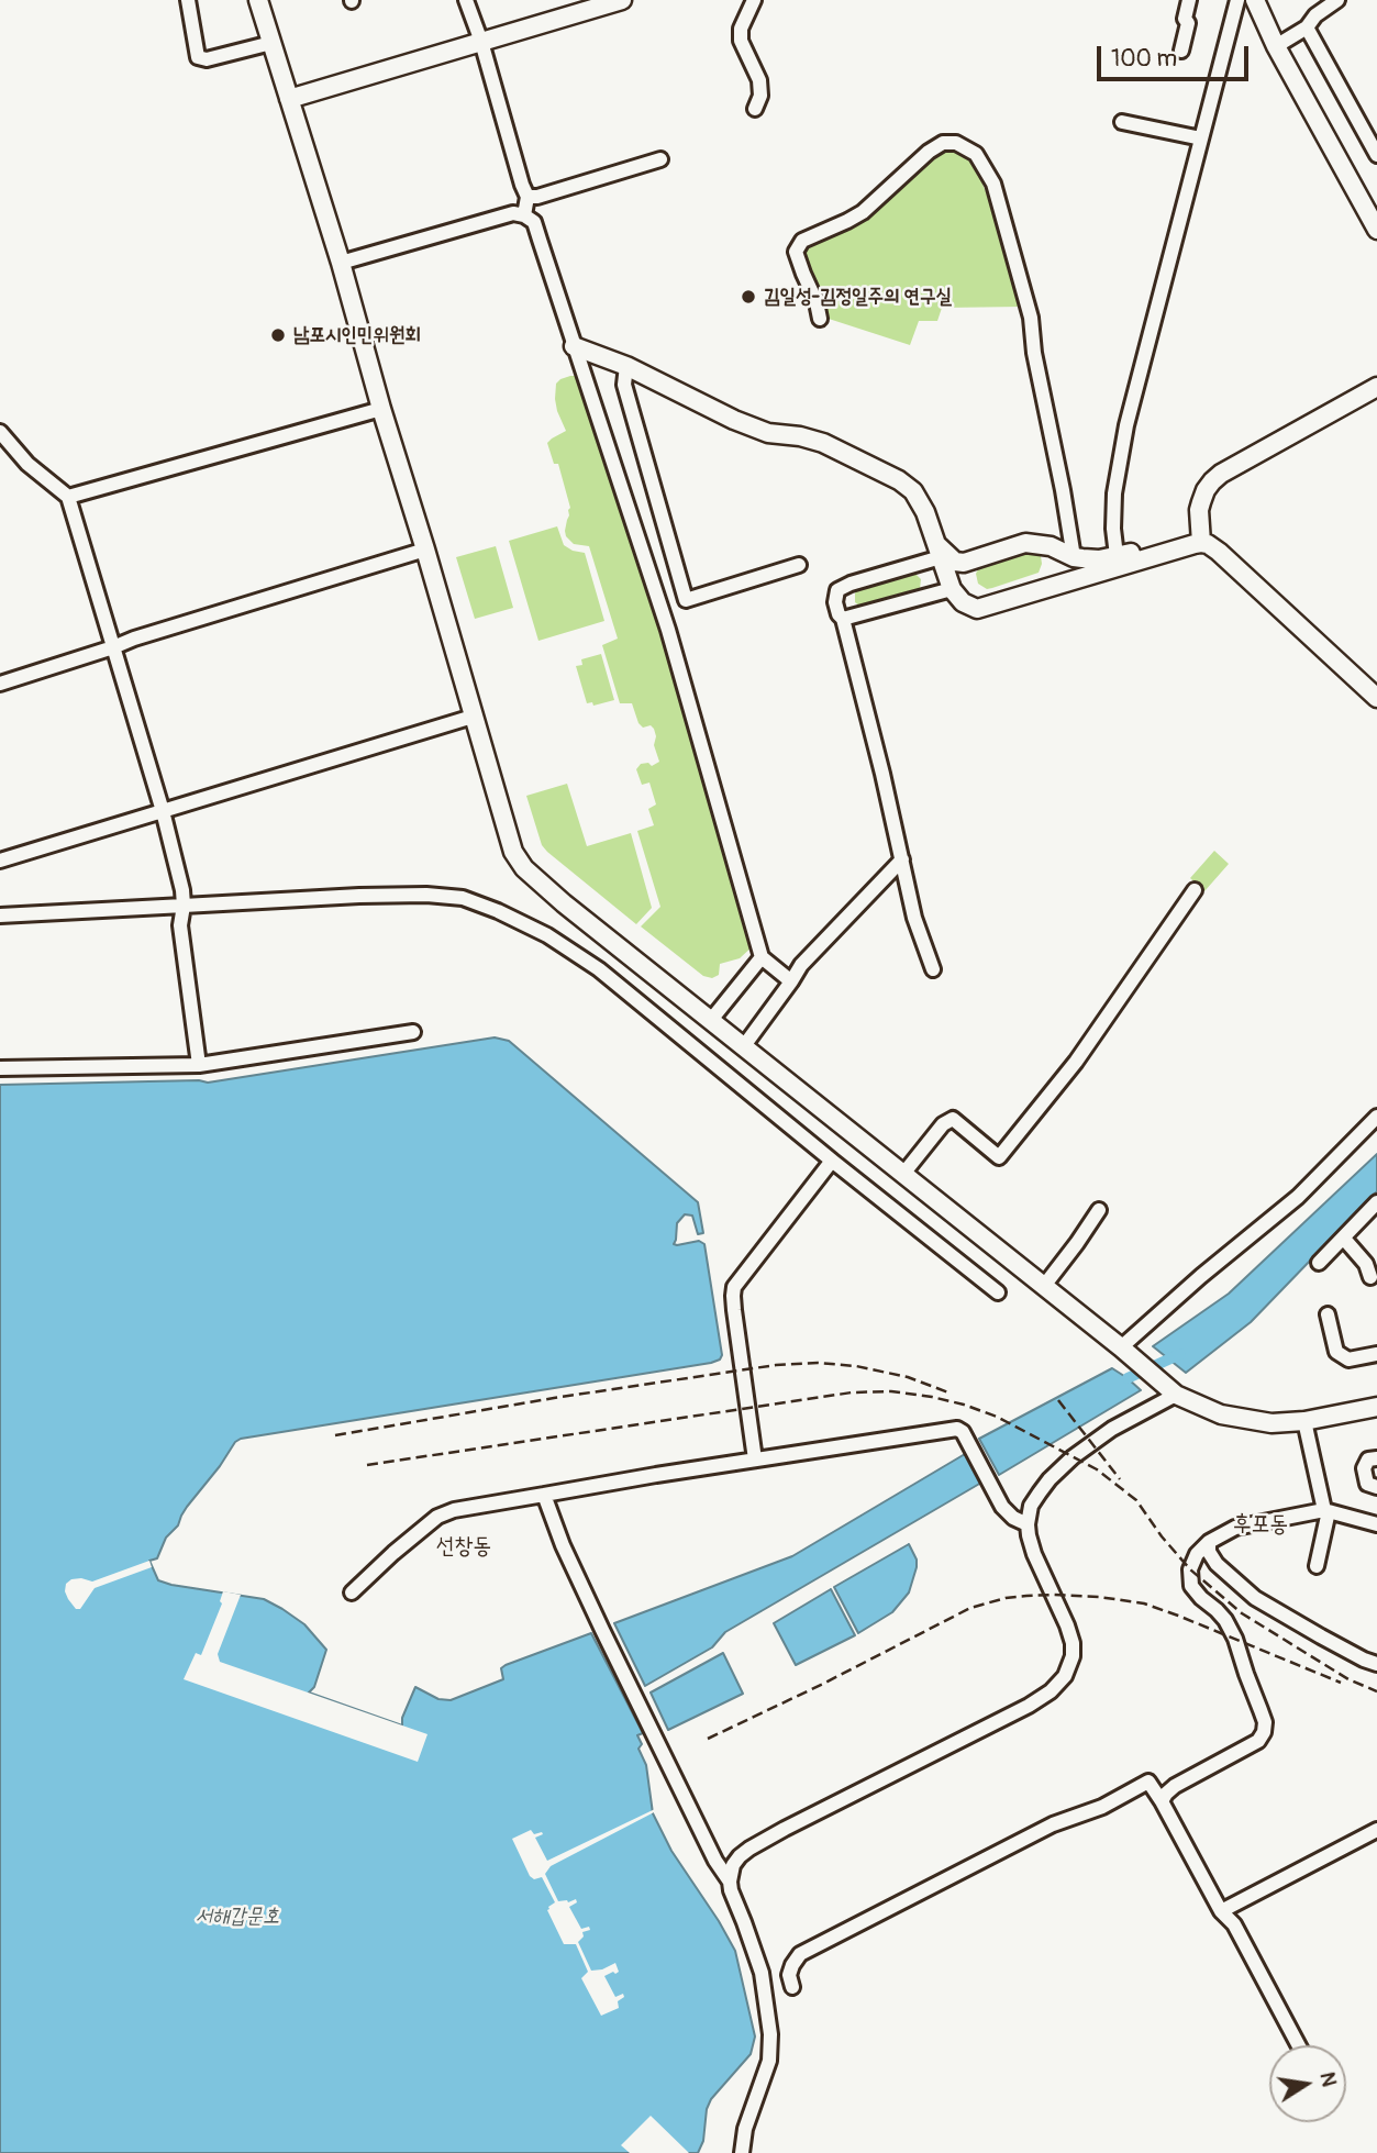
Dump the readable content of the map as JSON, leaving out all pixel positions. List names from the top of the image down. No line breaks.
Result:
{"districts":["후포동","선창동"],"water":["서해갑문호"],"places":["김일성-김정일주의 연구실","남포시인민위원회"],"scale_bar":"100 m","north":"right"}
